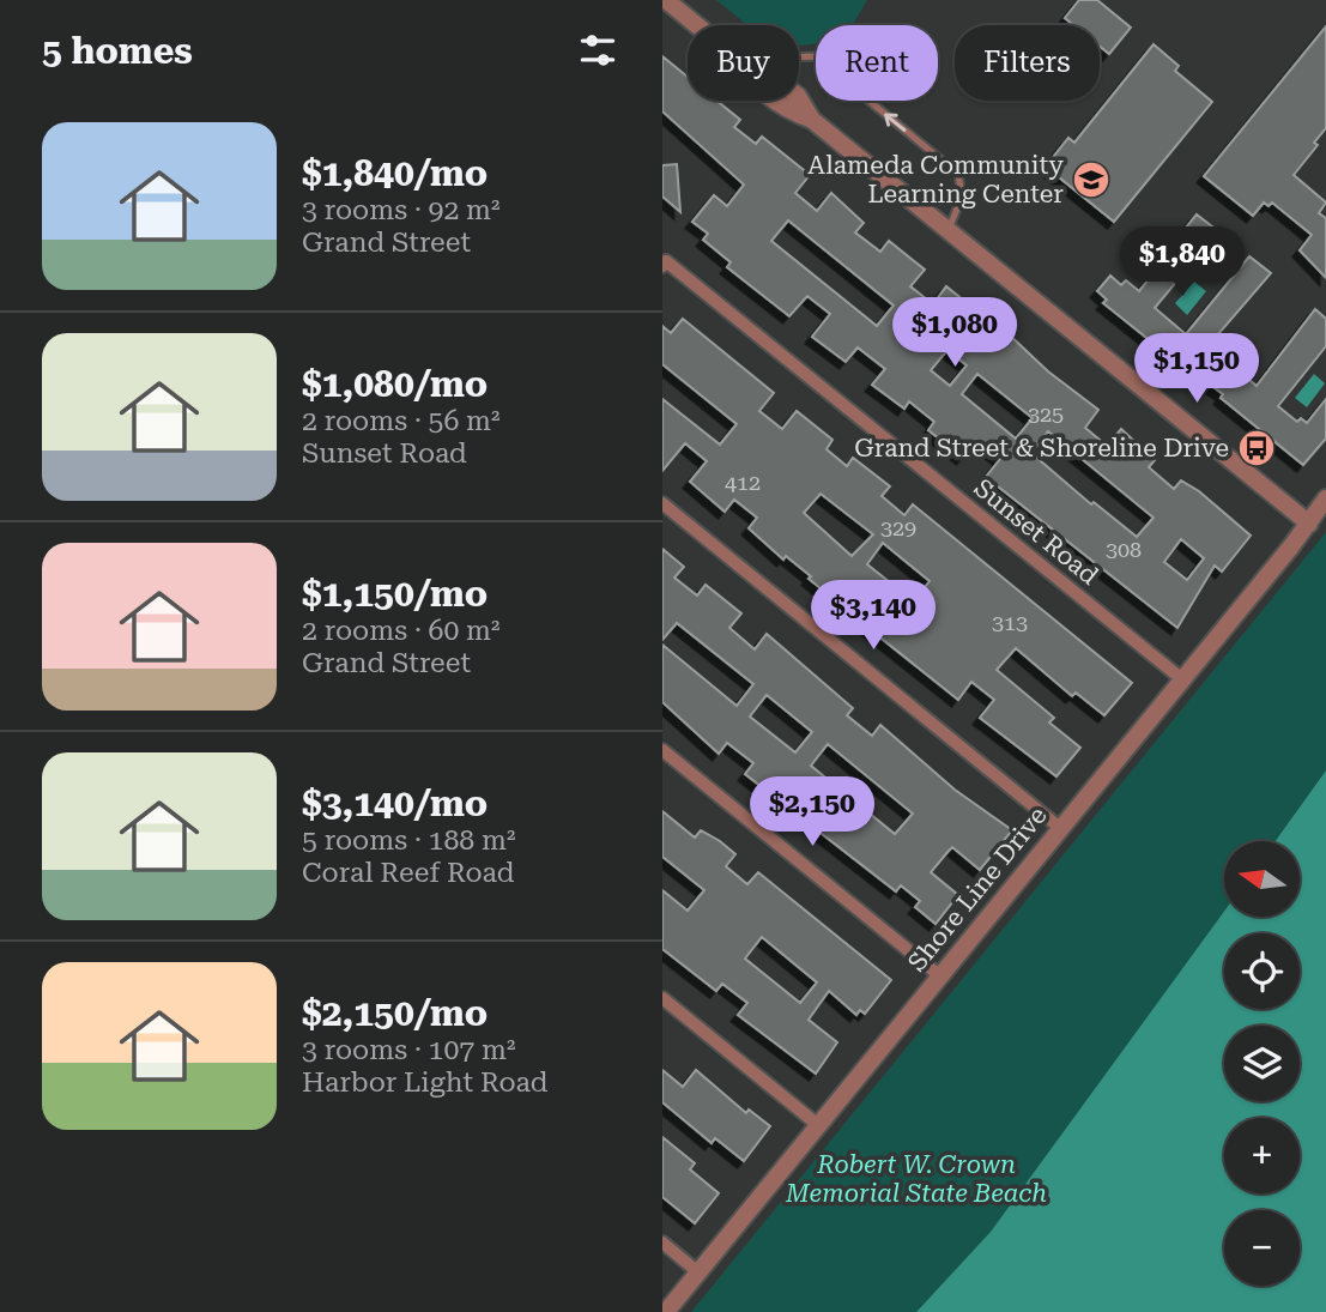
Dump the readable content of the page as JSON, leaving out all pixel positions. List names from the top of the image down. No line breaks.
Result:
{"streets":{"street":["Sunset Road","Shore Line Drive"]},"crossings":[["Sunset Road","Shore Line Drive"]],"parks":["Robert W. Crown Memorial State Beach"],"places":{"school or university":["Alameda Community Learning Center"],"bus stop":["Grand Street & Shoreline Drive"]},"house_numbers":["325","412","329","308","313"],"north":"left","page":{"heading":"5 homes","chip":["Buy","Rent","Filters"],"list":[{"name":"$1,840/mo","note":"3 rooms · 92 m² · Grand Street"},{"name":"$1,080/mo","note":"2 rooms · 56 m² · Sunset Road"},{"name":"$1,150/mo","note":"2 rooms · 60 m² · Grand Street"},{"name":"$3,140/mo","note":"5 rooms · 188 m² · Coral Reef Road"},{"name":"$2,150/mo","note":"3 rooms · 107 m² · Harbor Light Road"}],"price":["$1,840","$1,080","$1,150","$3,140","$2,150"],"map_buttons":["+","−"]}}
